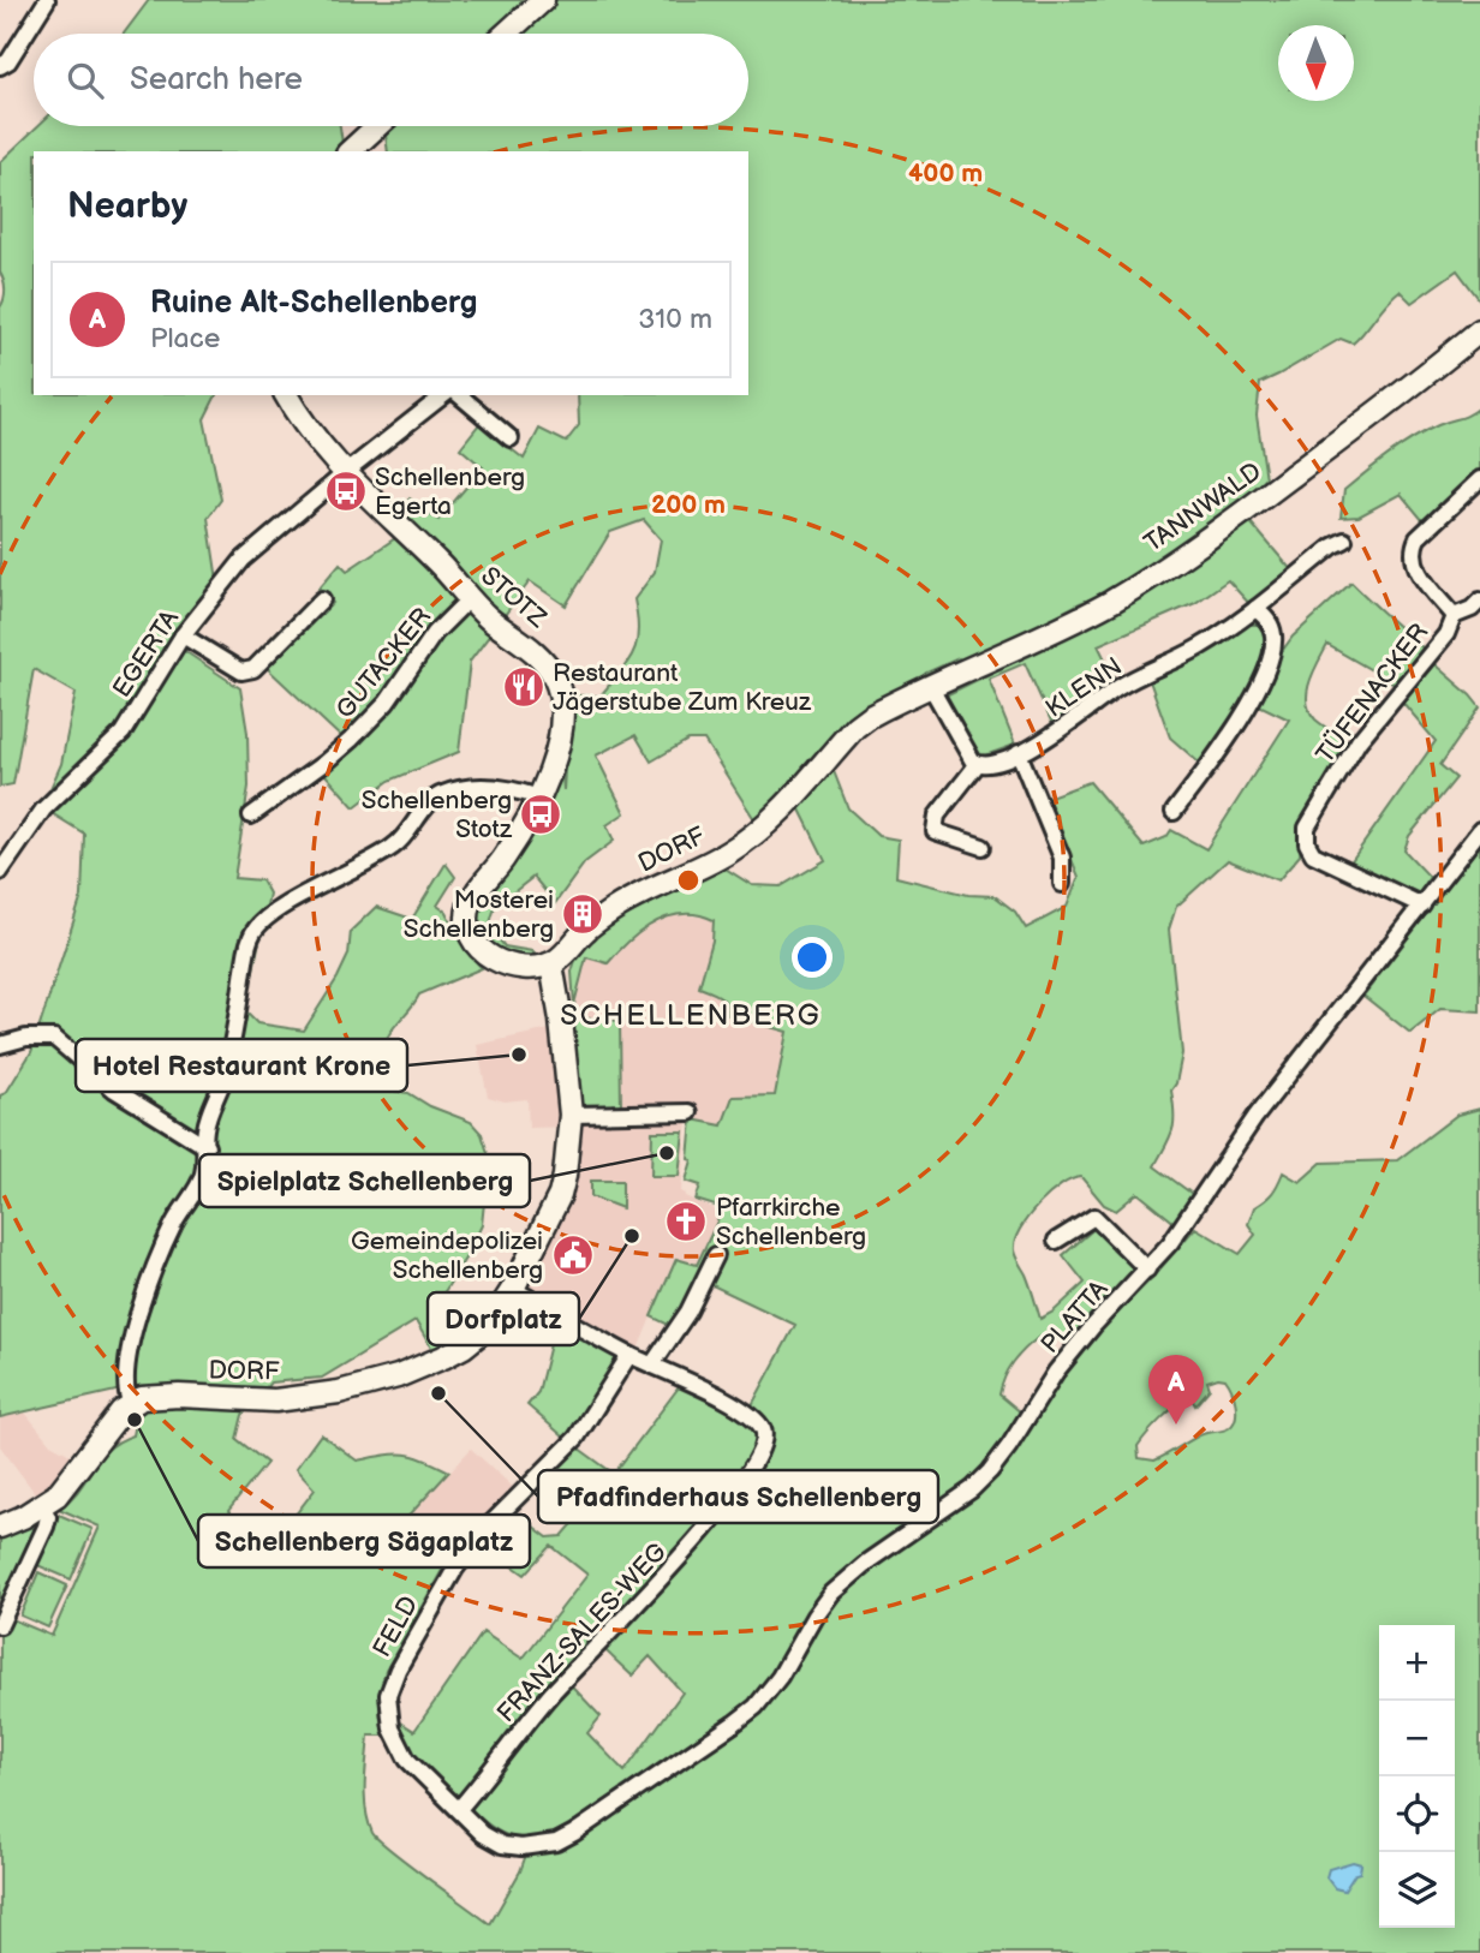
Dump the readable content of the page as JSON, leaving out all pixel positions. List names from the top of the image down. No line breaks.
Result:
{"streets":{"street":["TANNWALD","STOTZ","EGERTA","GUTACKER","KLENN","TÜFENACKER","DORF","PLATTA","FELD","FRANZ-SALES-WEG"]},"crossings":[["TANNWALD","DORF"],["STOTZ","EGERTA"],["STOTZ","GUTACKER"],["STOTZ","DORF"],["TÜFENACKER","PLATTA"],["DORF","FRANZ-SALES-WEG"],["PLATTA","FELD"],["PLATTA","FRANZ-SALES-WEG"],["FELD","FRANZ-SALES-WEG"]],"districts":["SCHELLENBERG"],"places":{"bus stop":["Schellenberg Egerta","Schellenberg Stotz"],"restaurant":["Restaurant Jägerstube Zum Kreuz"],"building":["Mosterei Schellenberg"],"other":["Hotel Restaurant Krone","Spielplatz Schellenberg","Dorfplatz","Pfadfinderhaus Schellenberg","Schellenberg Sägaplatz"],"church":["Pfarrkirche Schellenberg"],"public building":["Gemeindepolizei Schellenberg"]},"north":"bottom","page":{"search":"Search here","heading":"Nearby","list":[{"mark":"A","name":"Ruine Alt-Schellenberg","note":"Place","value":"310 m"}],"pins":"A","map_buttons":["+","−"]},"rings":["400 m","200 m"]}
